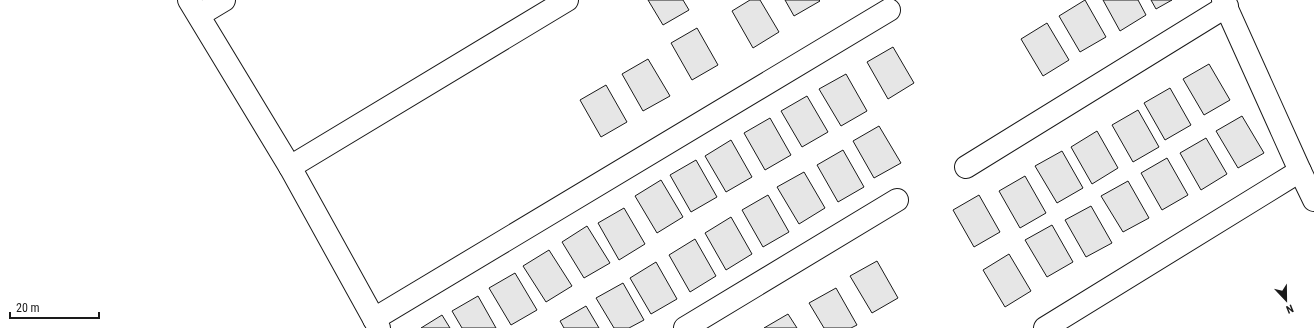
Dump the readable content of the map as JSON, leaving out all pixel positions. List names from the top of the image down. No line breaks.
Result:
{"scale_bar":"20 m","north":"bottom"}
